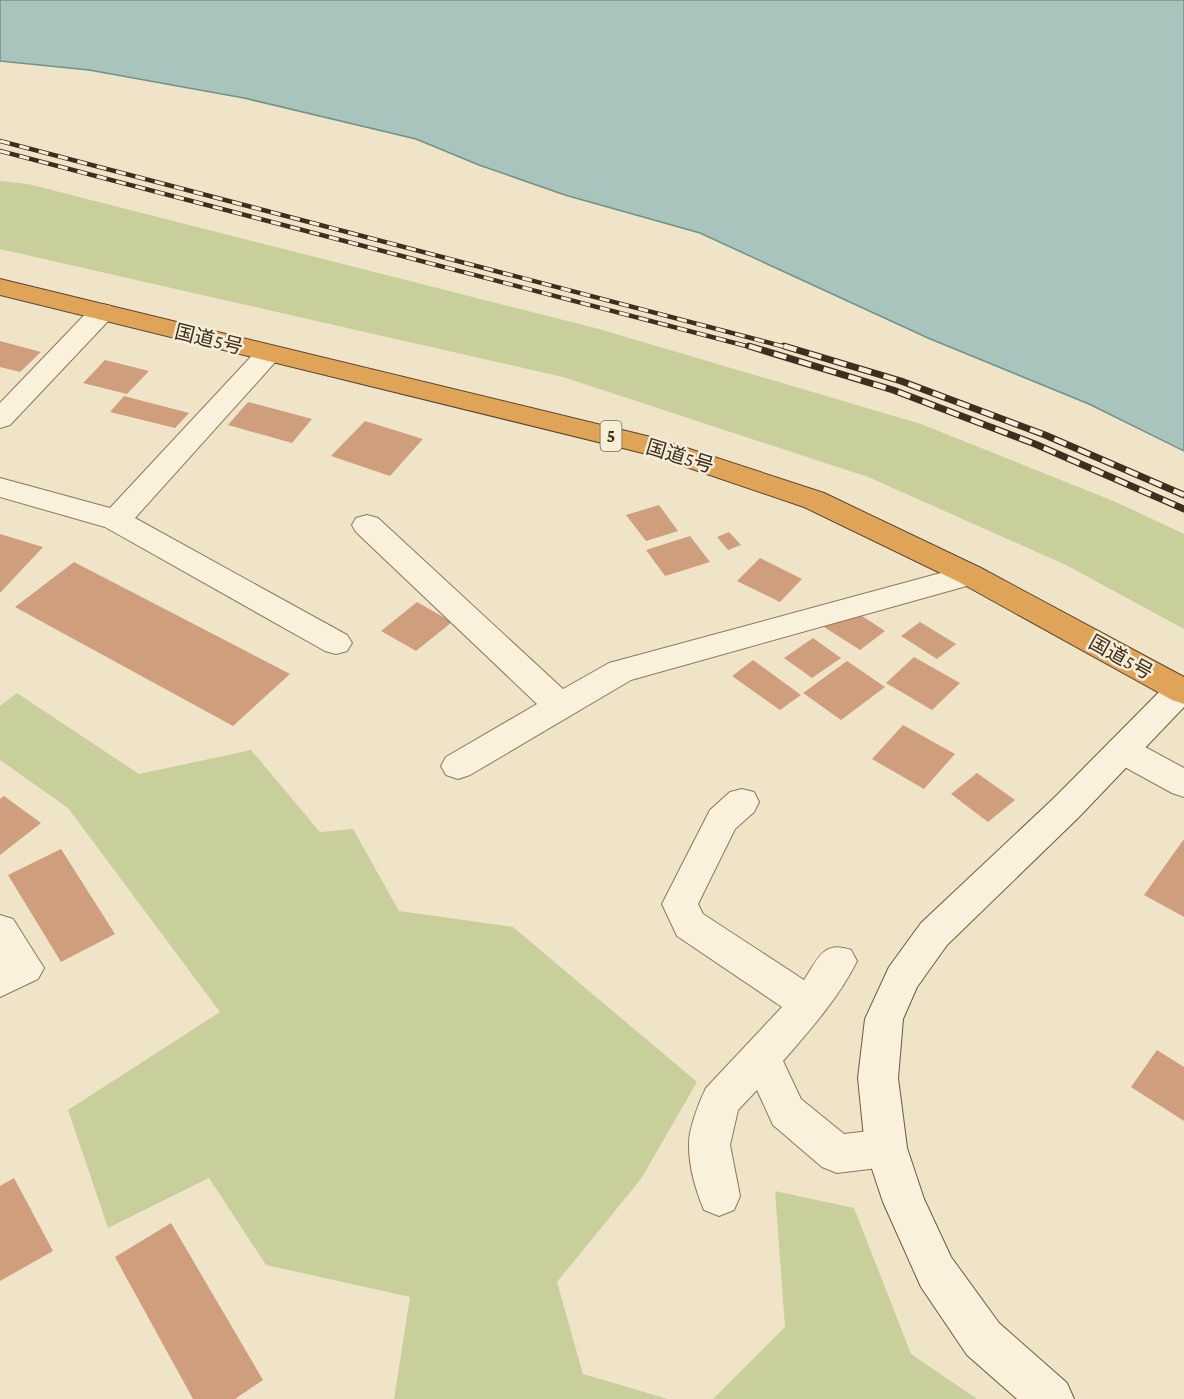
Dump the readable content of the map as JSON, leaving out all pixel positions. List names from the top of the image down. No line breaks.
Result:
{"streets":{"highway":["国道5号","5"]}}
